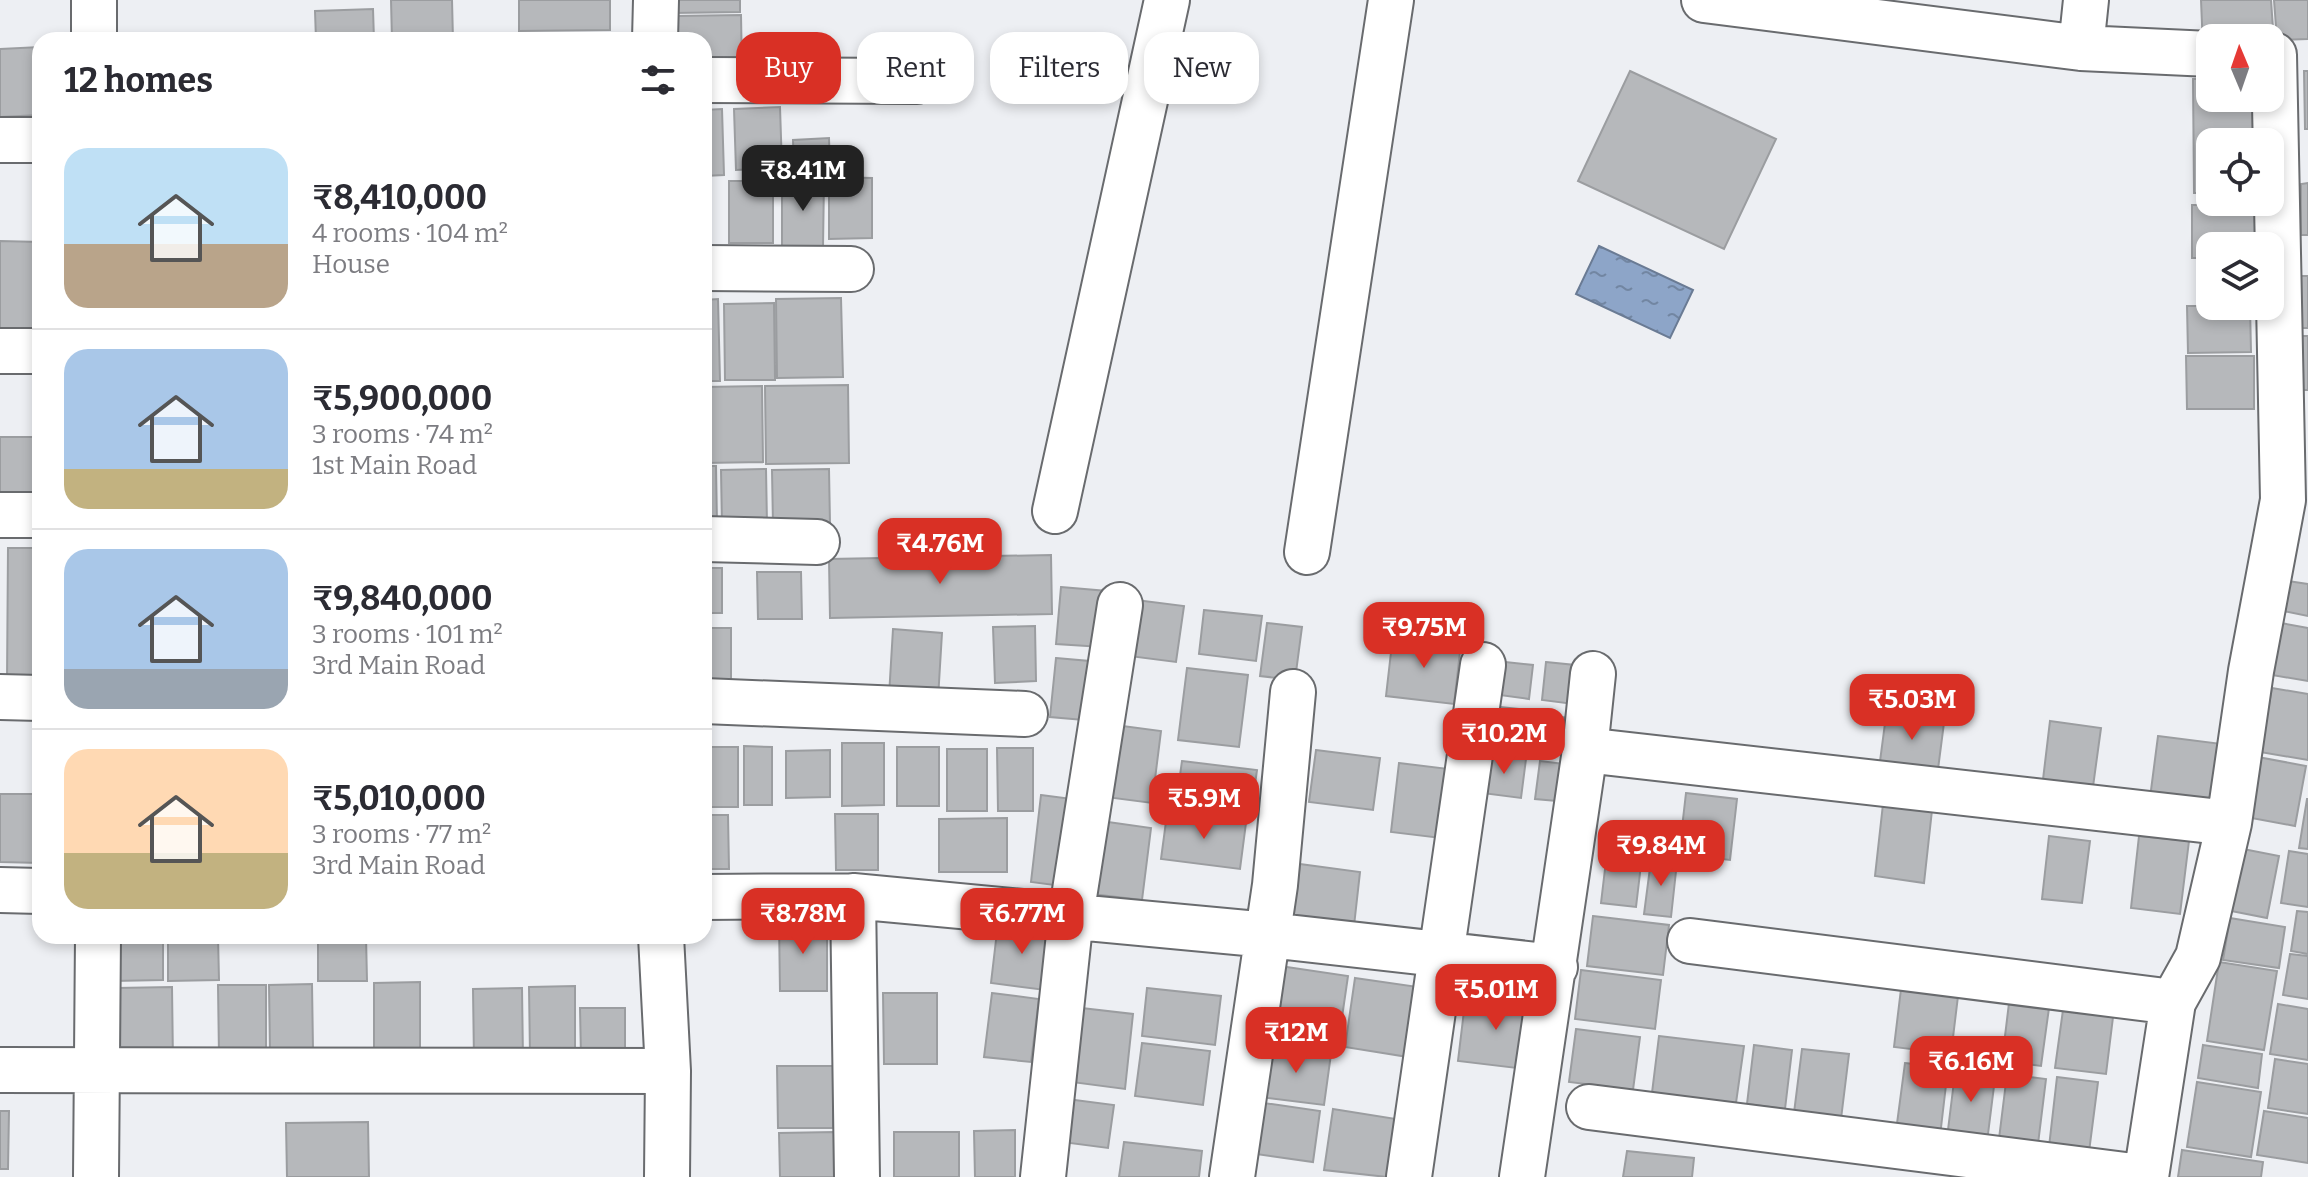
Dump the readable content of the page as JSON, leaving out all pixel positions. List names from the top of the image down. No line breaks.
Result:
{"north":"top","page":{"chip":["Buy","Rent","Filters","New"],"heading":"12 homes","list":[{"name":"₹8,410,000","note":"4 rooms · 104 m² · House"},{"name":"₹5,900,000","note":"3 rooms · 74 m² · 1st Main Road"},{"name":"₹9,840,000","note":"3 rooms · 101 m² · 3rd Main Road"},{"name":"₹5,010,000","note":"3 rooms · 77 m² · 3rd Main Road"}],"price":["₹8.41M","₹4.76M","₹9.75M","₹5.03M","₹10.2M","₹5.9M","₹9.84M","₹8.78M","₹6.77M","₹5.01M","₹12M","₹6.16M"]}}
